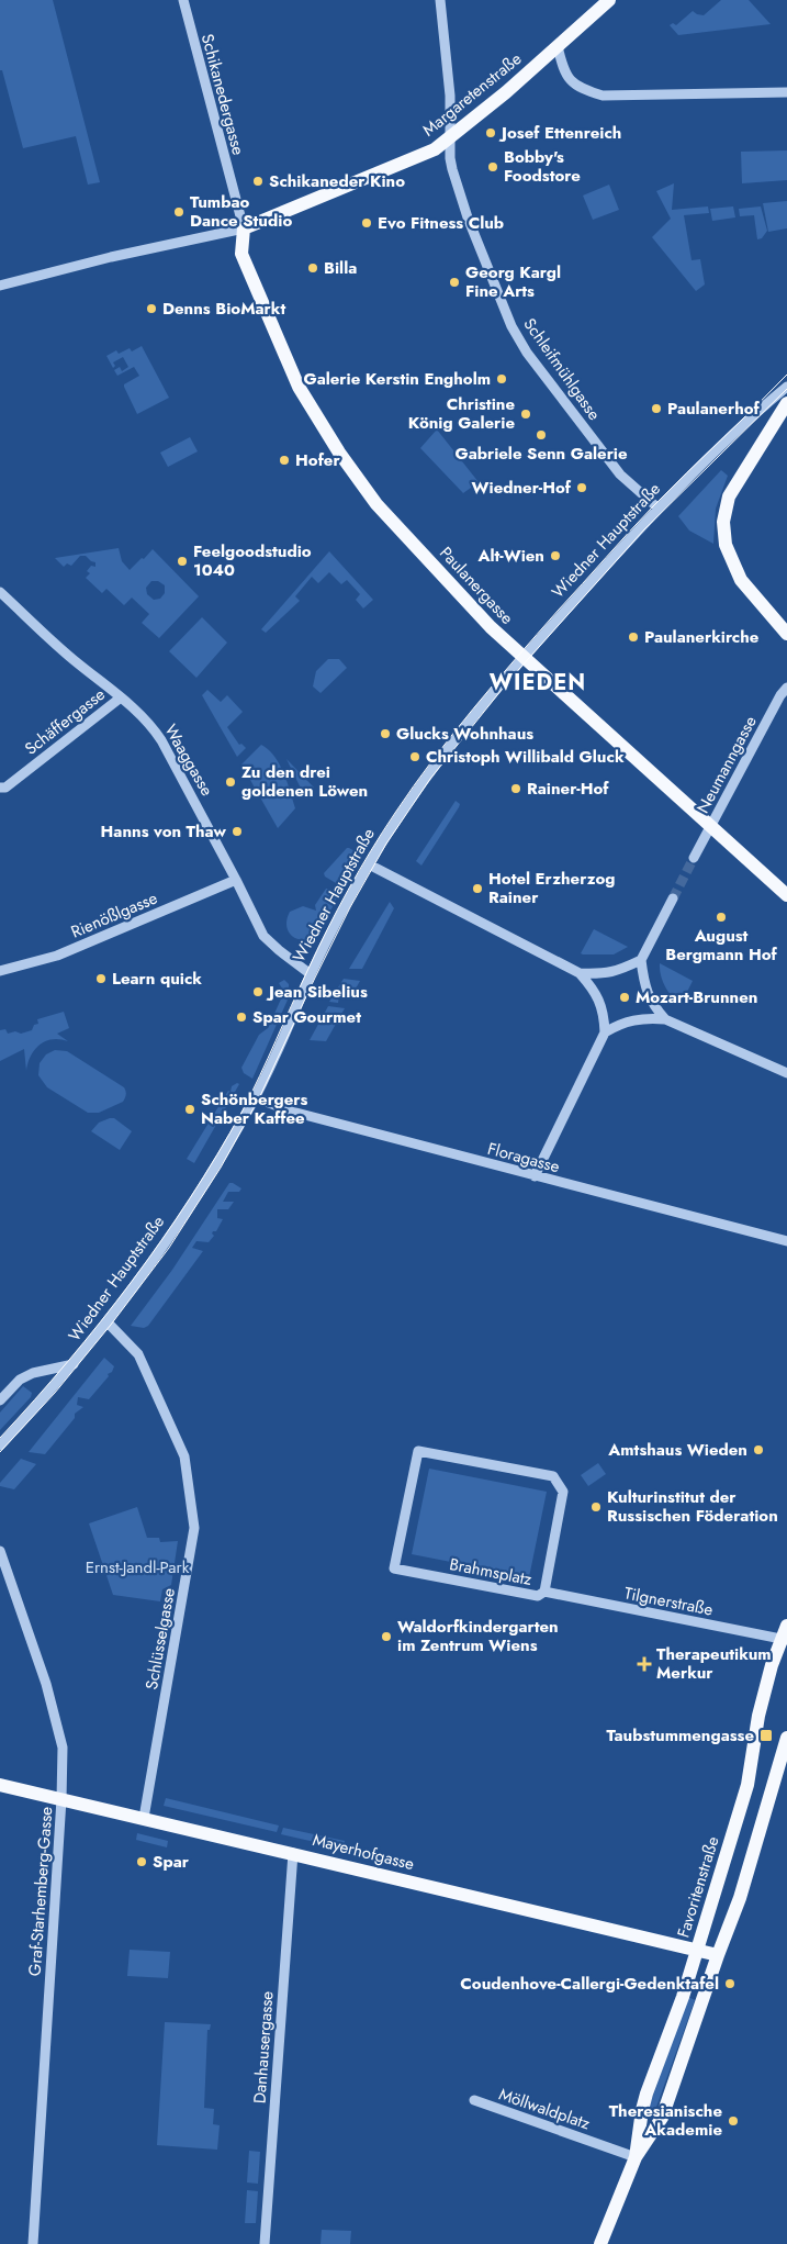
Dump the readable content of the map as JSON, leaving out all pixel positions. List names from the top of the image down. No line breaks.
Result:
{"streets":{"main road":["Margaretenstraße","Paulanergasse","Mayerhofgasse","Favoritenstraße"],"street":["Schikanedergasse","Schleifmühlgasse","Wiedner Hauptstraße","Schäffergasse","Waaggasse","Neumanngasse","Rienößlgasse","Floragasse","Brahmsplatz","Tilgnerstraße","Schlüsselgasse","Graf-Starhemberg-Gasse","Danhausergasse","Möllwaldplatz"]},"crossings":[["Schikanedergasse","Margaretenstraße"],["Schikanedergasse","Paulanergasse"],["Margaretenstraße","Schleifmühlgasse"],["Margaretenstraße","Paulanergasse"],["Schleifmühlgasse","Wiedner Hauptstraße"],["Wiedner Hauptstraße","Paulanergasse"],["Wiedner Hauptstraße","Waaggasse"],["Wiedner Hauptstraße","Floragasse"],["Wiedner Hauptstraße","Schlüsselgasse"],["Paulanergasse","Neumanngasse"],["Schäffergasse","Waaggasse"],["Waaggasse","Rienößlgasse"],["Brahmsplatz","Tilgnerstraße"],["Tilgnerstraße","Favoritenstraße"],["Schlüsselgasse","Mayerhofgasse"],["Mayerhofgasse","Favoritenstraße"],["Mayerhofgasse","Graf-Starhemberg-Gasse"],["Mayerhofgasse","Danhausergasse"],["Favoritenstraße","Möllwaldplatz"]],"districts":["WIEDEN"],"parks":["Ernst-Jandl-Park"],"places":{"other":["Josef Ettenreich","Bobby's Foodstore","Schikaneder Kino","Tumbao Dance Studio","Evo Fitness Club","Billa","Georg Kargl Fine Arts","Denns BioMarkt","Galerie Kerstin Engholm","Paulanerhof","Christine König Galerie","Gabriele Senn Galerie","Hofer","Wiedner-Hof","Alt-Wien","Feelgoodstudio 1040","Paulanerkirche","Glucks Wohnhaus","Christoph Willibald Gluck","Zu den drei goldenen Löwen","Rainer-Hof","Hanns von Thaw","Hotel Erzherzog Rainer","August Bergmann Hof","Learn quick","Jean Sibelius","Mozart-Brunnen","Spar Gourmet","Schönbergers Naber Kaffee","Amtshaus Wieden","Kulturinstitut der Russischen Föderation","Waldorfkindergarten im Zentrum Wiens","Spar","Coudenhove-Callergi-Gedenktafel","Theresianische Akademie"],"health":["Therapeutikum Merkur"],"transit":["Taubstummengasse"]}}
